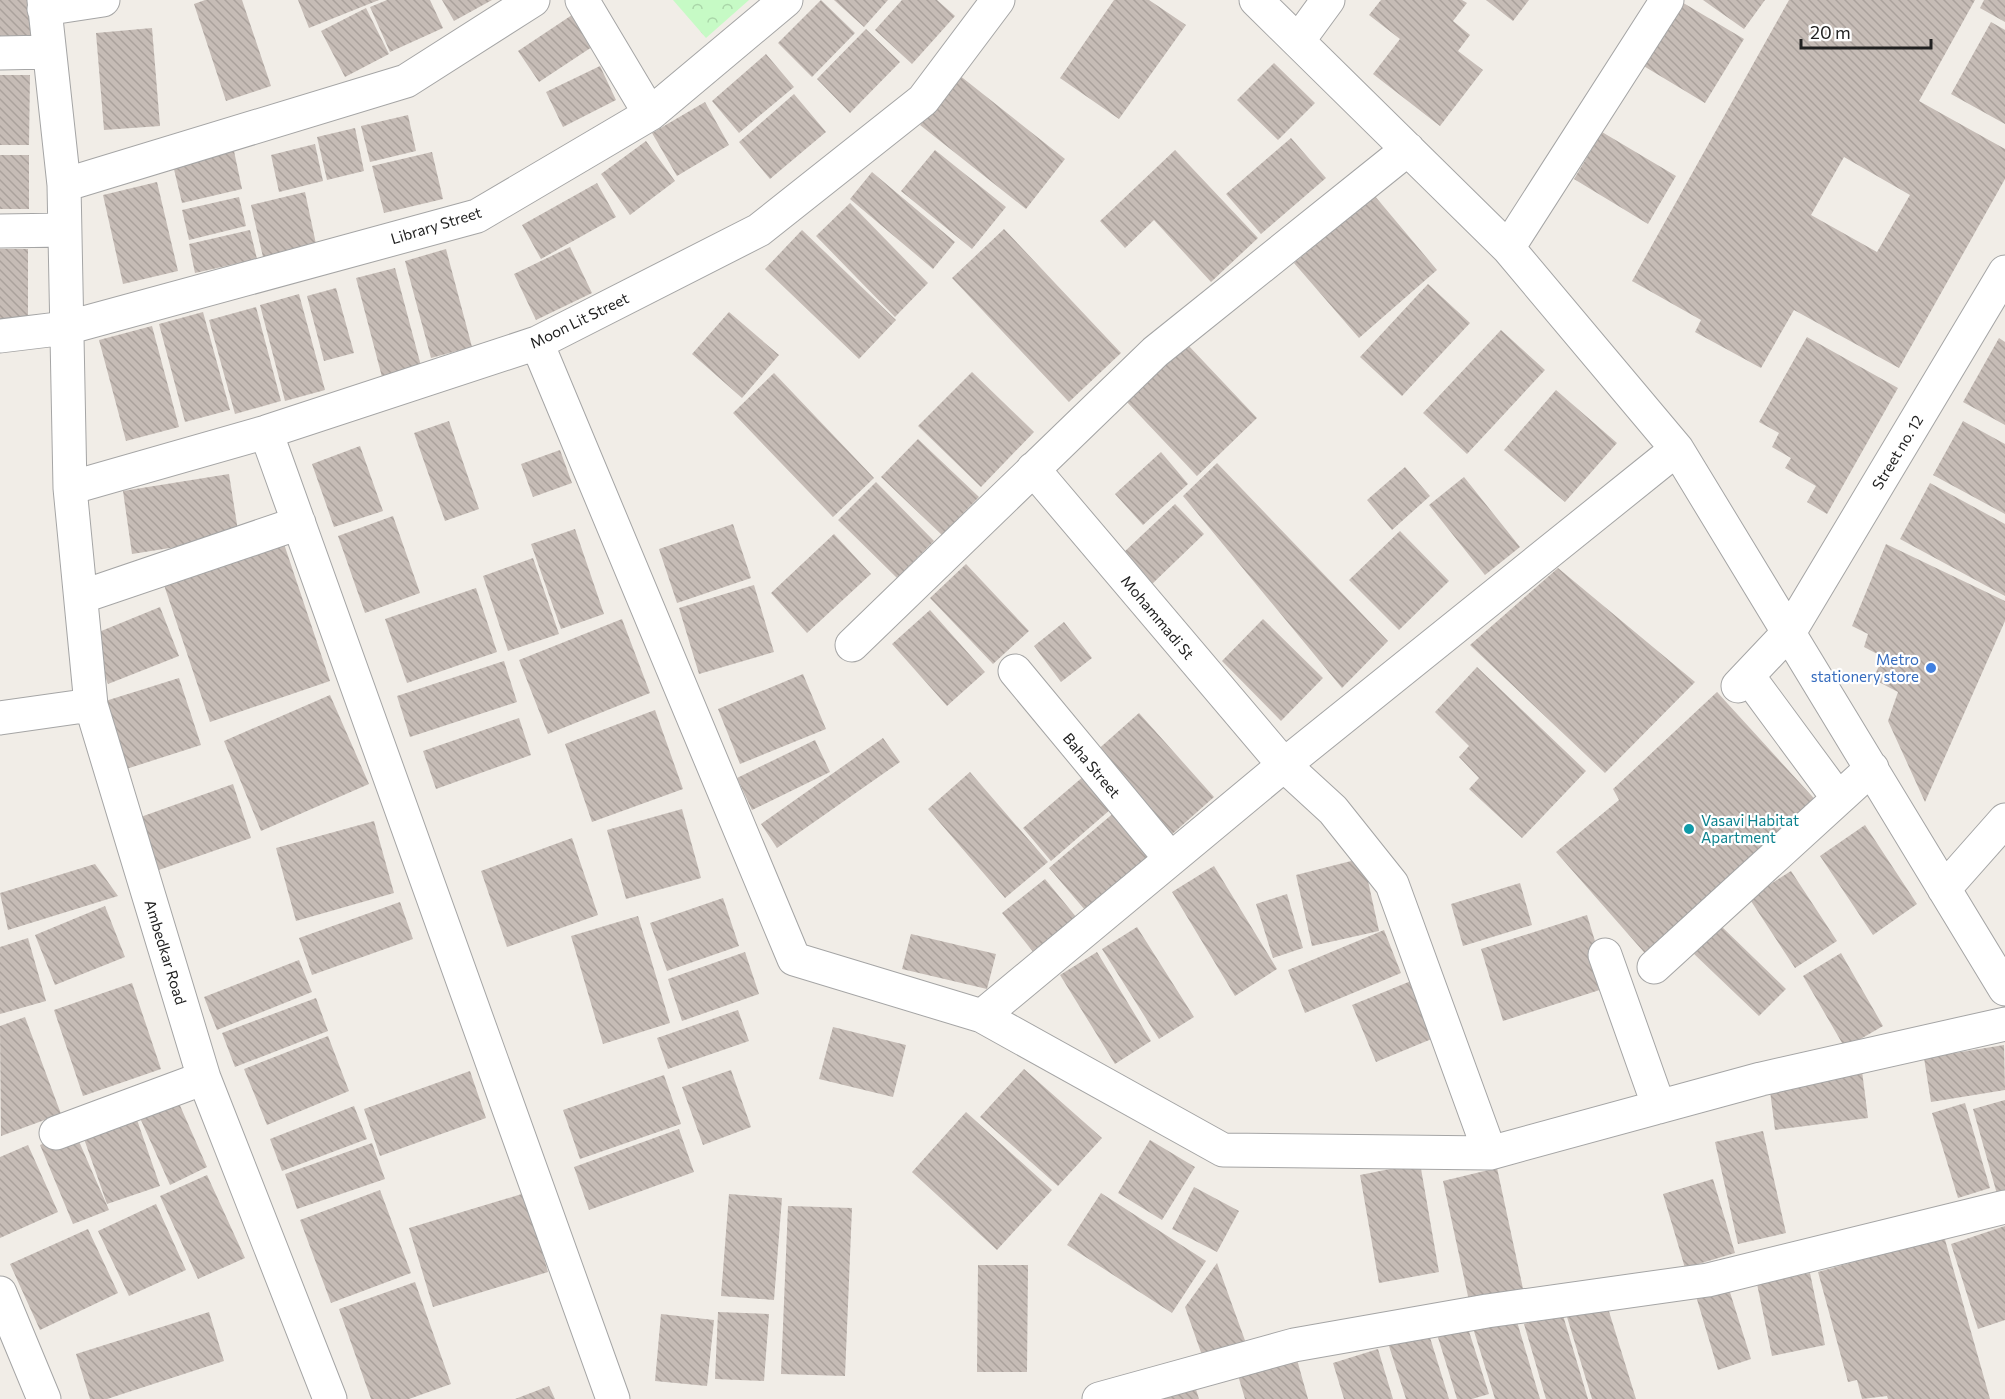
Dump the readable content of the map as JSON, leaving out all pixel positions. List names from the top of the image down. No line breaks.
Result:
{"streets":{"street":["Library Street","Moon Lit Street","Street no. 12","Mohammadi St","Baha Street","Ambedkar Road"]},"crossings":[["Library Street","Ambedkar Road"],["Moon Lit Street","Ambedkar Road"]],"places":["Metro stationery store","Vasavi Habitat Apartment"],"scale_bar":"20 m"}
